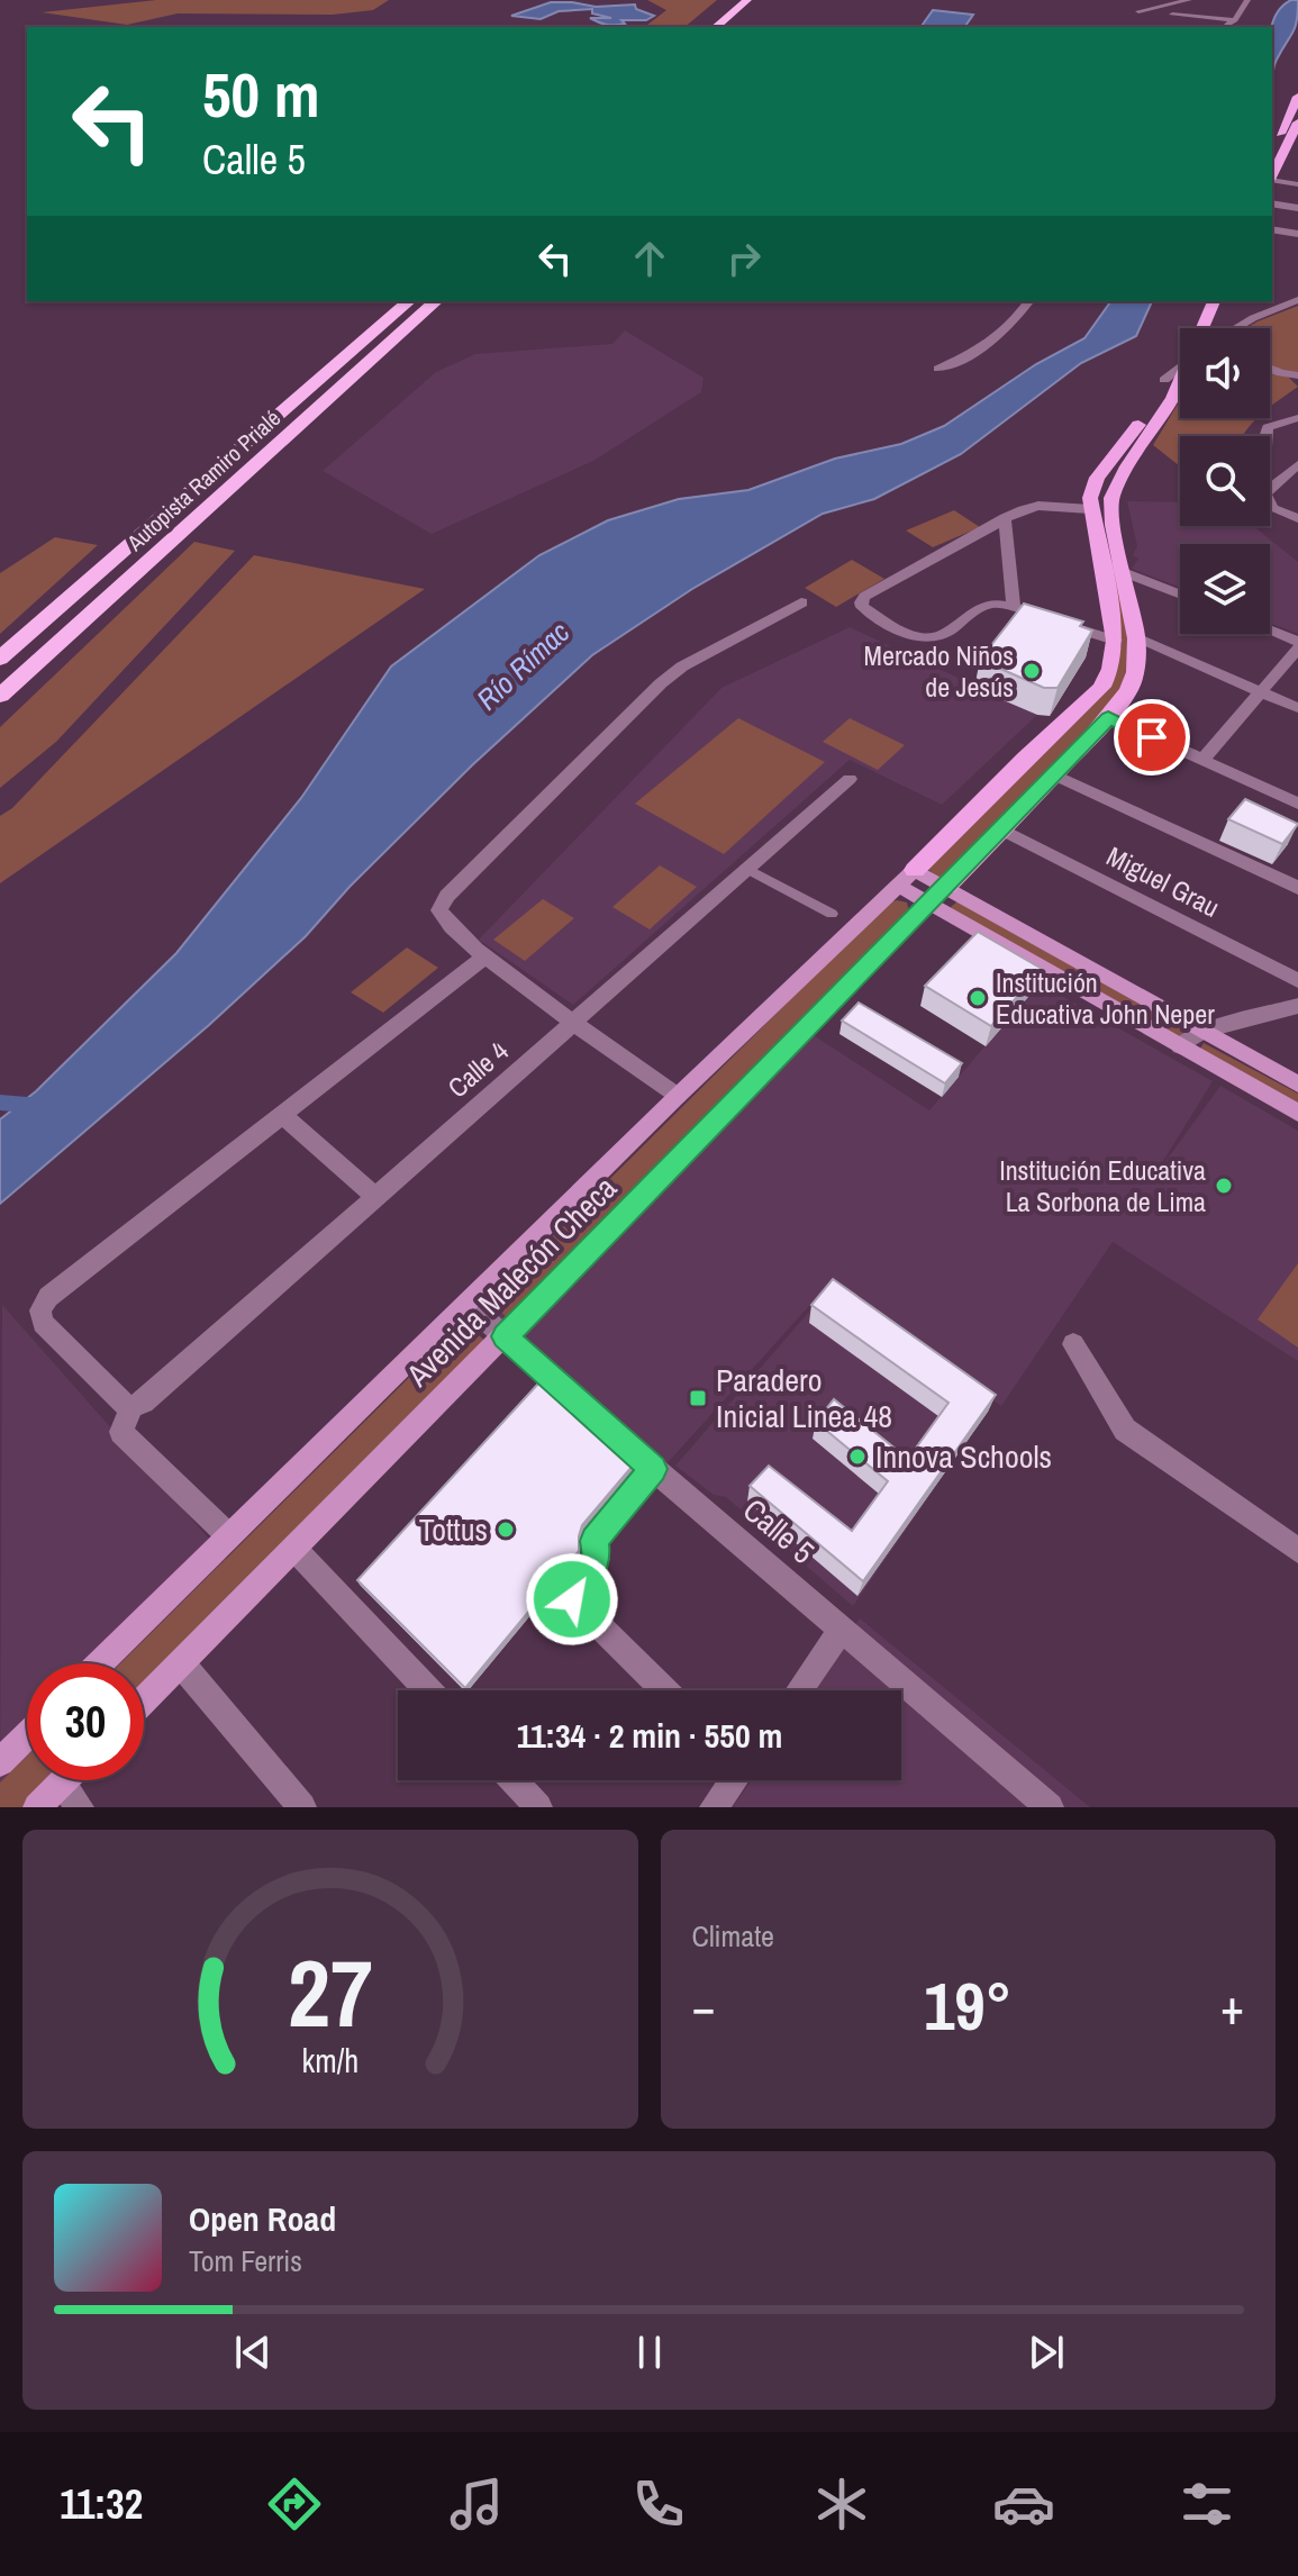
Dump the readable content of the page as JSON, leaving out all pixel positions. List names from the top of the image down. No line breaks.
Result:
{"streets":{"highway":["Autopista Ramiro Prialé"],"main road":["Avenida Malecón Checa"],"street":["Miguel Grau","Calle 4","Calle 5"]},"crossings":[["Avenida Malecón Checa","Calle 5"]],"water":["Río Rímac"],"places":{"other":["Mercado Niños de Jesús","Institución Educativa John Neper","Institución Educativa La Sorbona de Lima","Innova Schools","Tottus"],"transit":["Paradero Inicial Linea 48"]},"page":{"turn":["50 m","Calle 5"],"limit":"30","trip":"11:34 · 2 min · 550 m","tile":"Climate","heat":["−","19°","+"],"song":["Open Road","Tom Ferris"],"tabs":"11:32","gauge":["27","km/h"]}}
